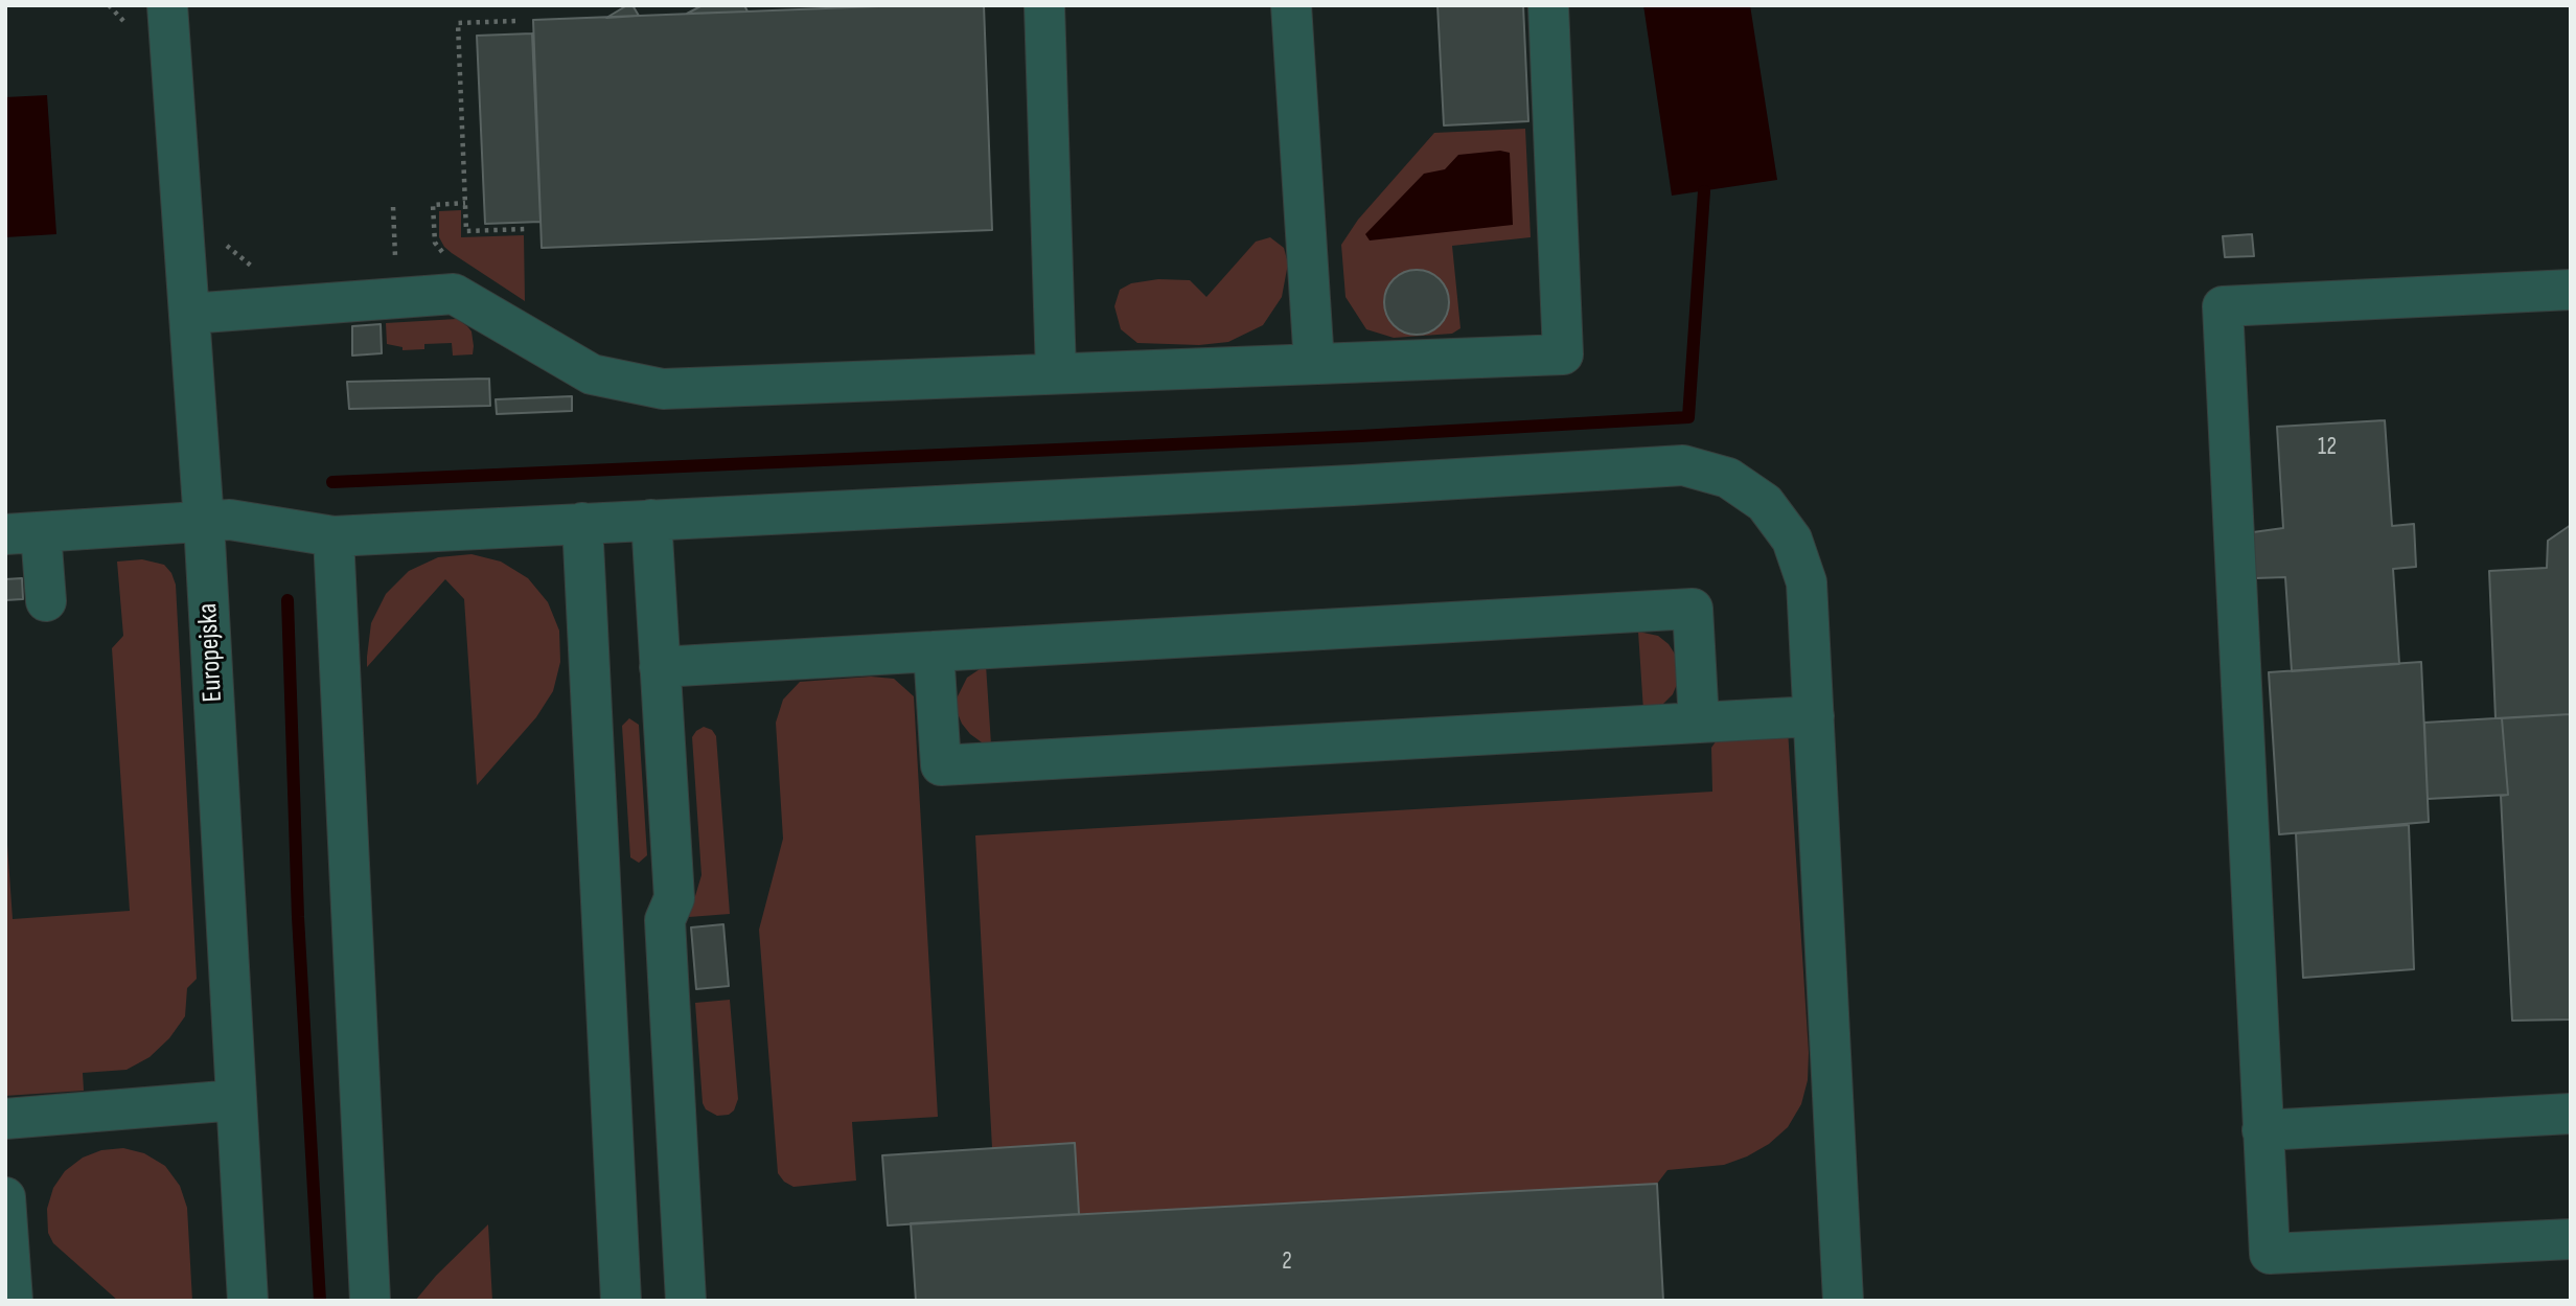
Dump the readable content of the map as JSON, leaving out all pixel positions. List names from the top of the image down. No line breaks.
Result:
{"streets":{"street":["Europejska"]},"house_numbers":["12","2"]}
